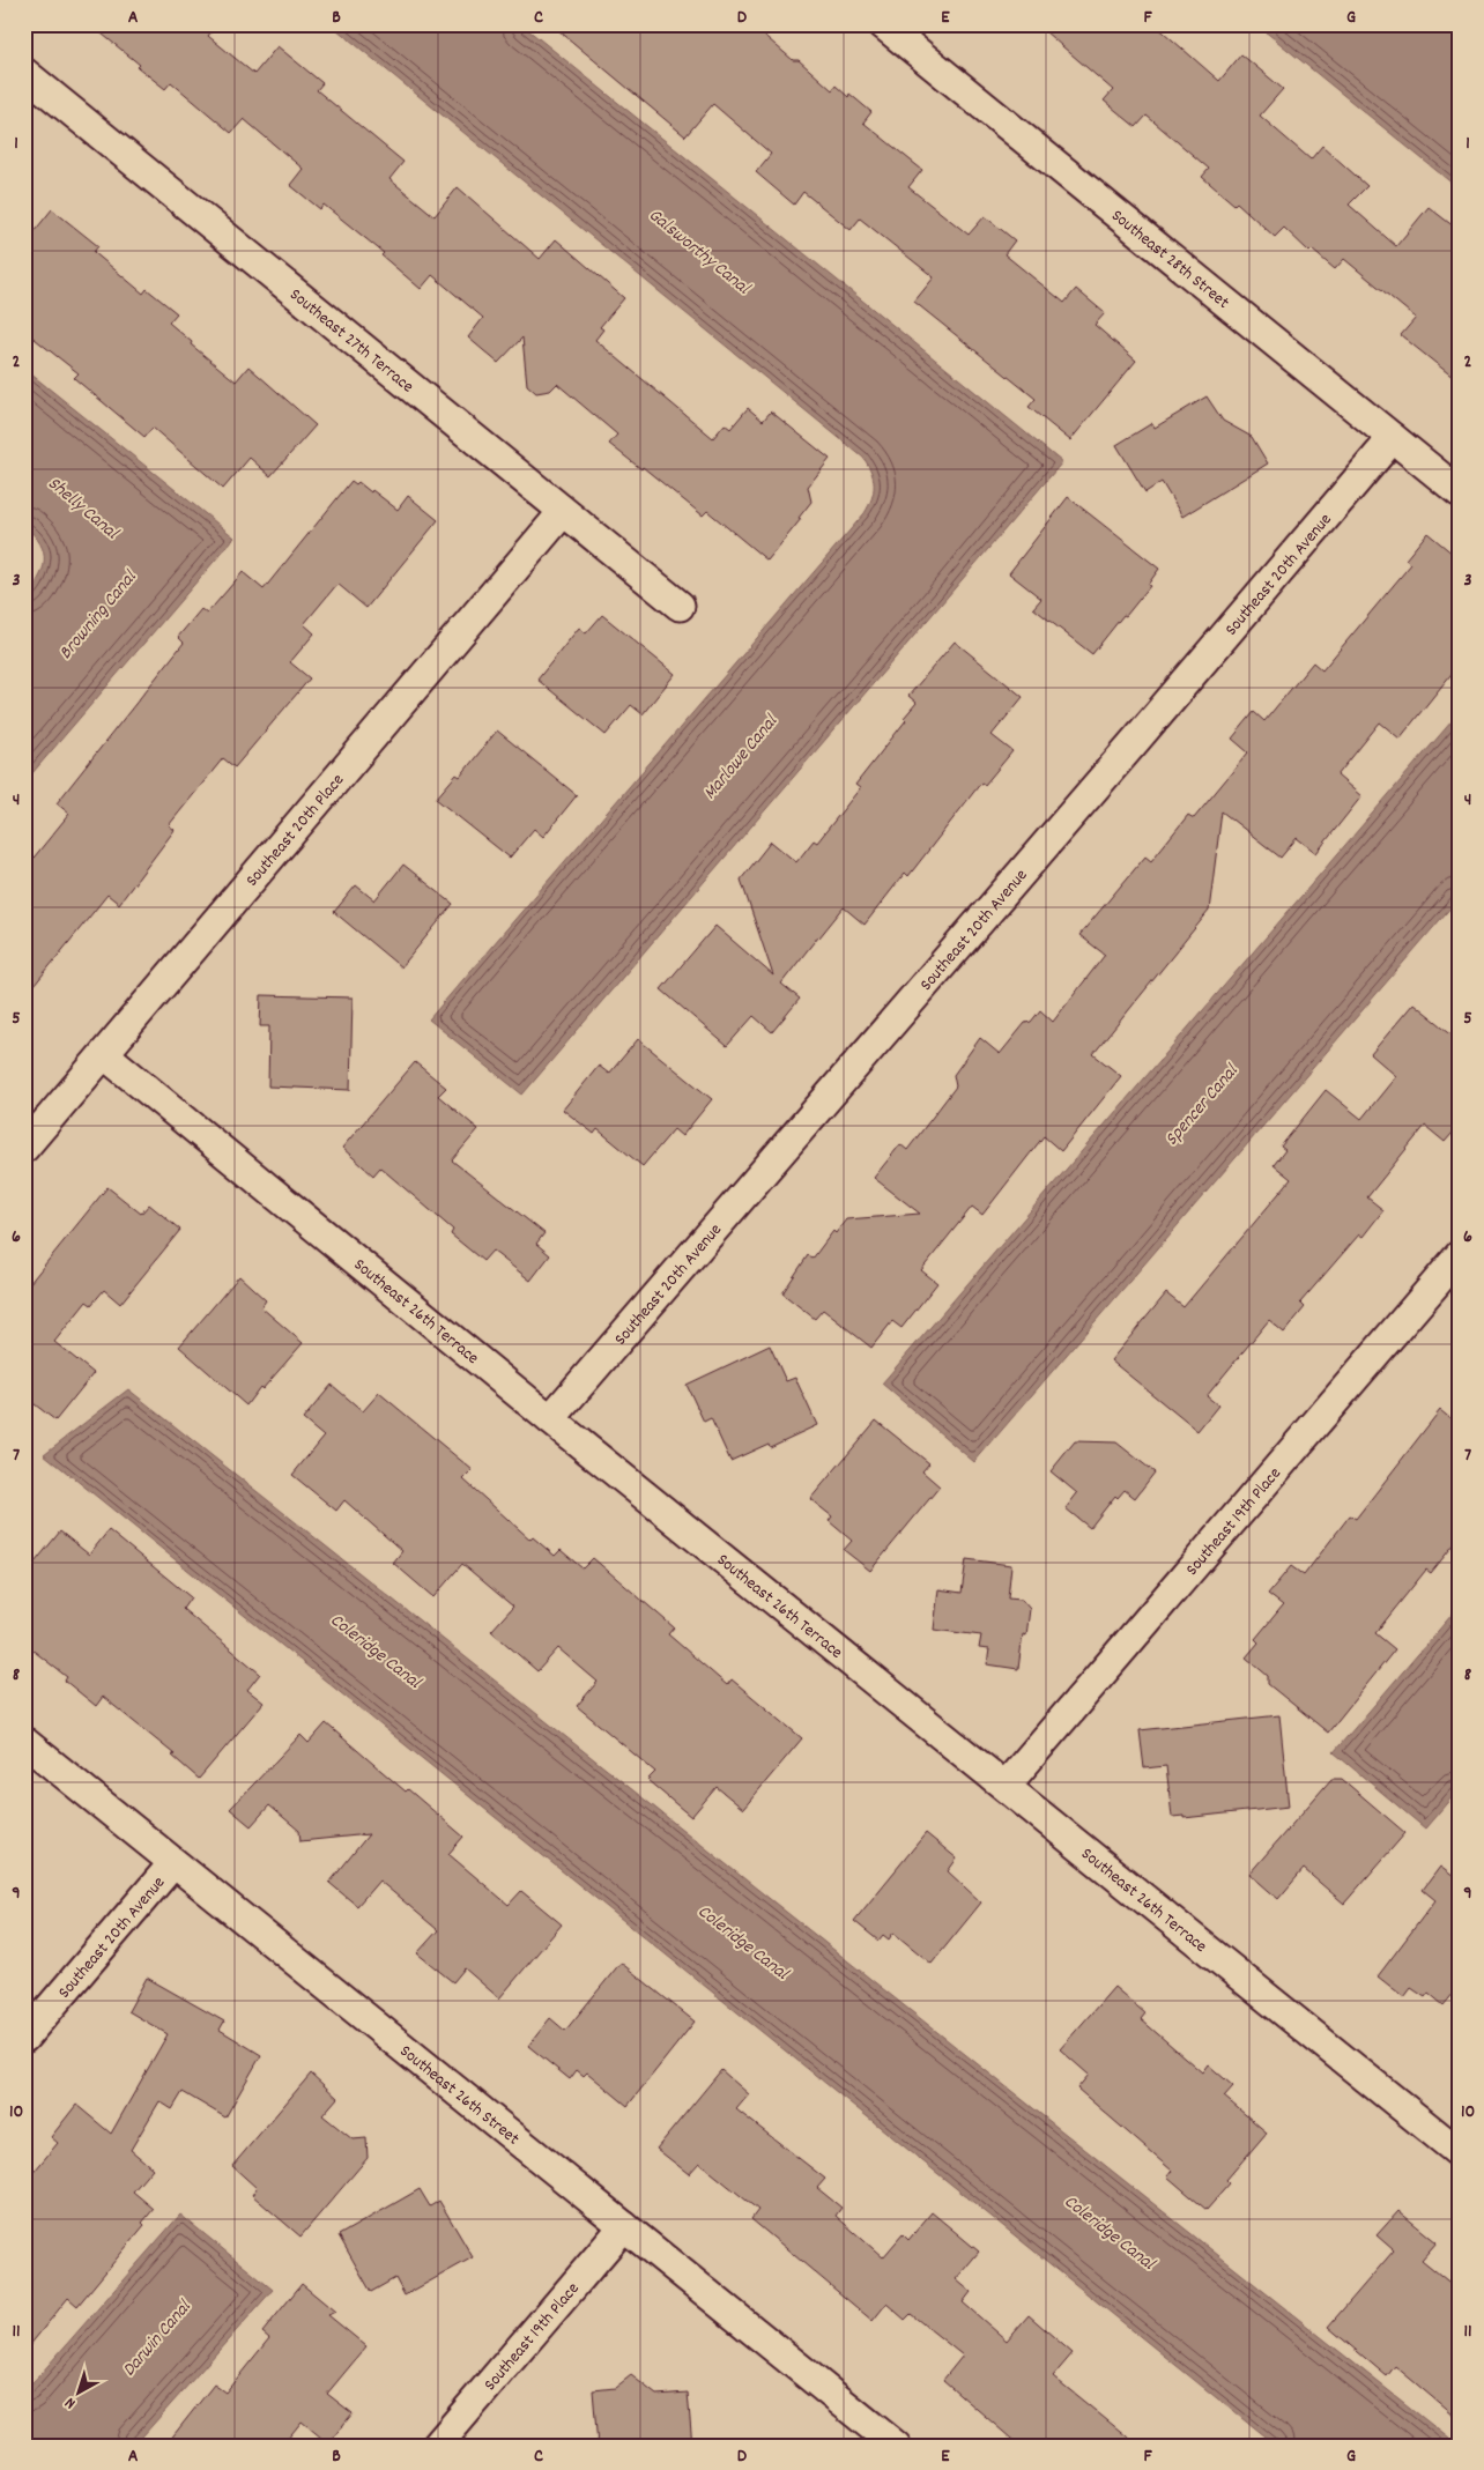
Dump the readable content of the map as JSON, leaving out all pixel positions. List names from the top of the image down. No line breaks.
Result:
{"streets":{"street":["Southeast 28th Street","Southeast 27th Terrace","Southeast 20th Avenue","Southeast 20th Place","Southeast 26th Terrace","Southeast 19th Place","Southeast 26th Street"]},"crossings":[["Southeast 28th Street","Southeast 20th Avenue"],["Southeast 27th Terrace","Southeast 20th Place"],["Southeast 20th Avenue","Southeast 26th Terrace"],["Southeast 20th Avenue","Southeast 26th Street"],["Southeast 20th Place","Southeast 26th Terrace"],["Southeast 26th Terrace","Southeast 19th Place"],["Southeast 19th Place","Southeast 26th Street"]],"water":["Galsworthy Canal","Shelly Canal","Browning Canal","Marlowe Canal","Spencer Canal","Coleridge Canal","Darwin Canal"],"north":"bottom left","grid":{"columns":["A","B","C","D","E","F","G"],"rows":["1","2","3","4","5","6","7","8","9","10","11"]}}
